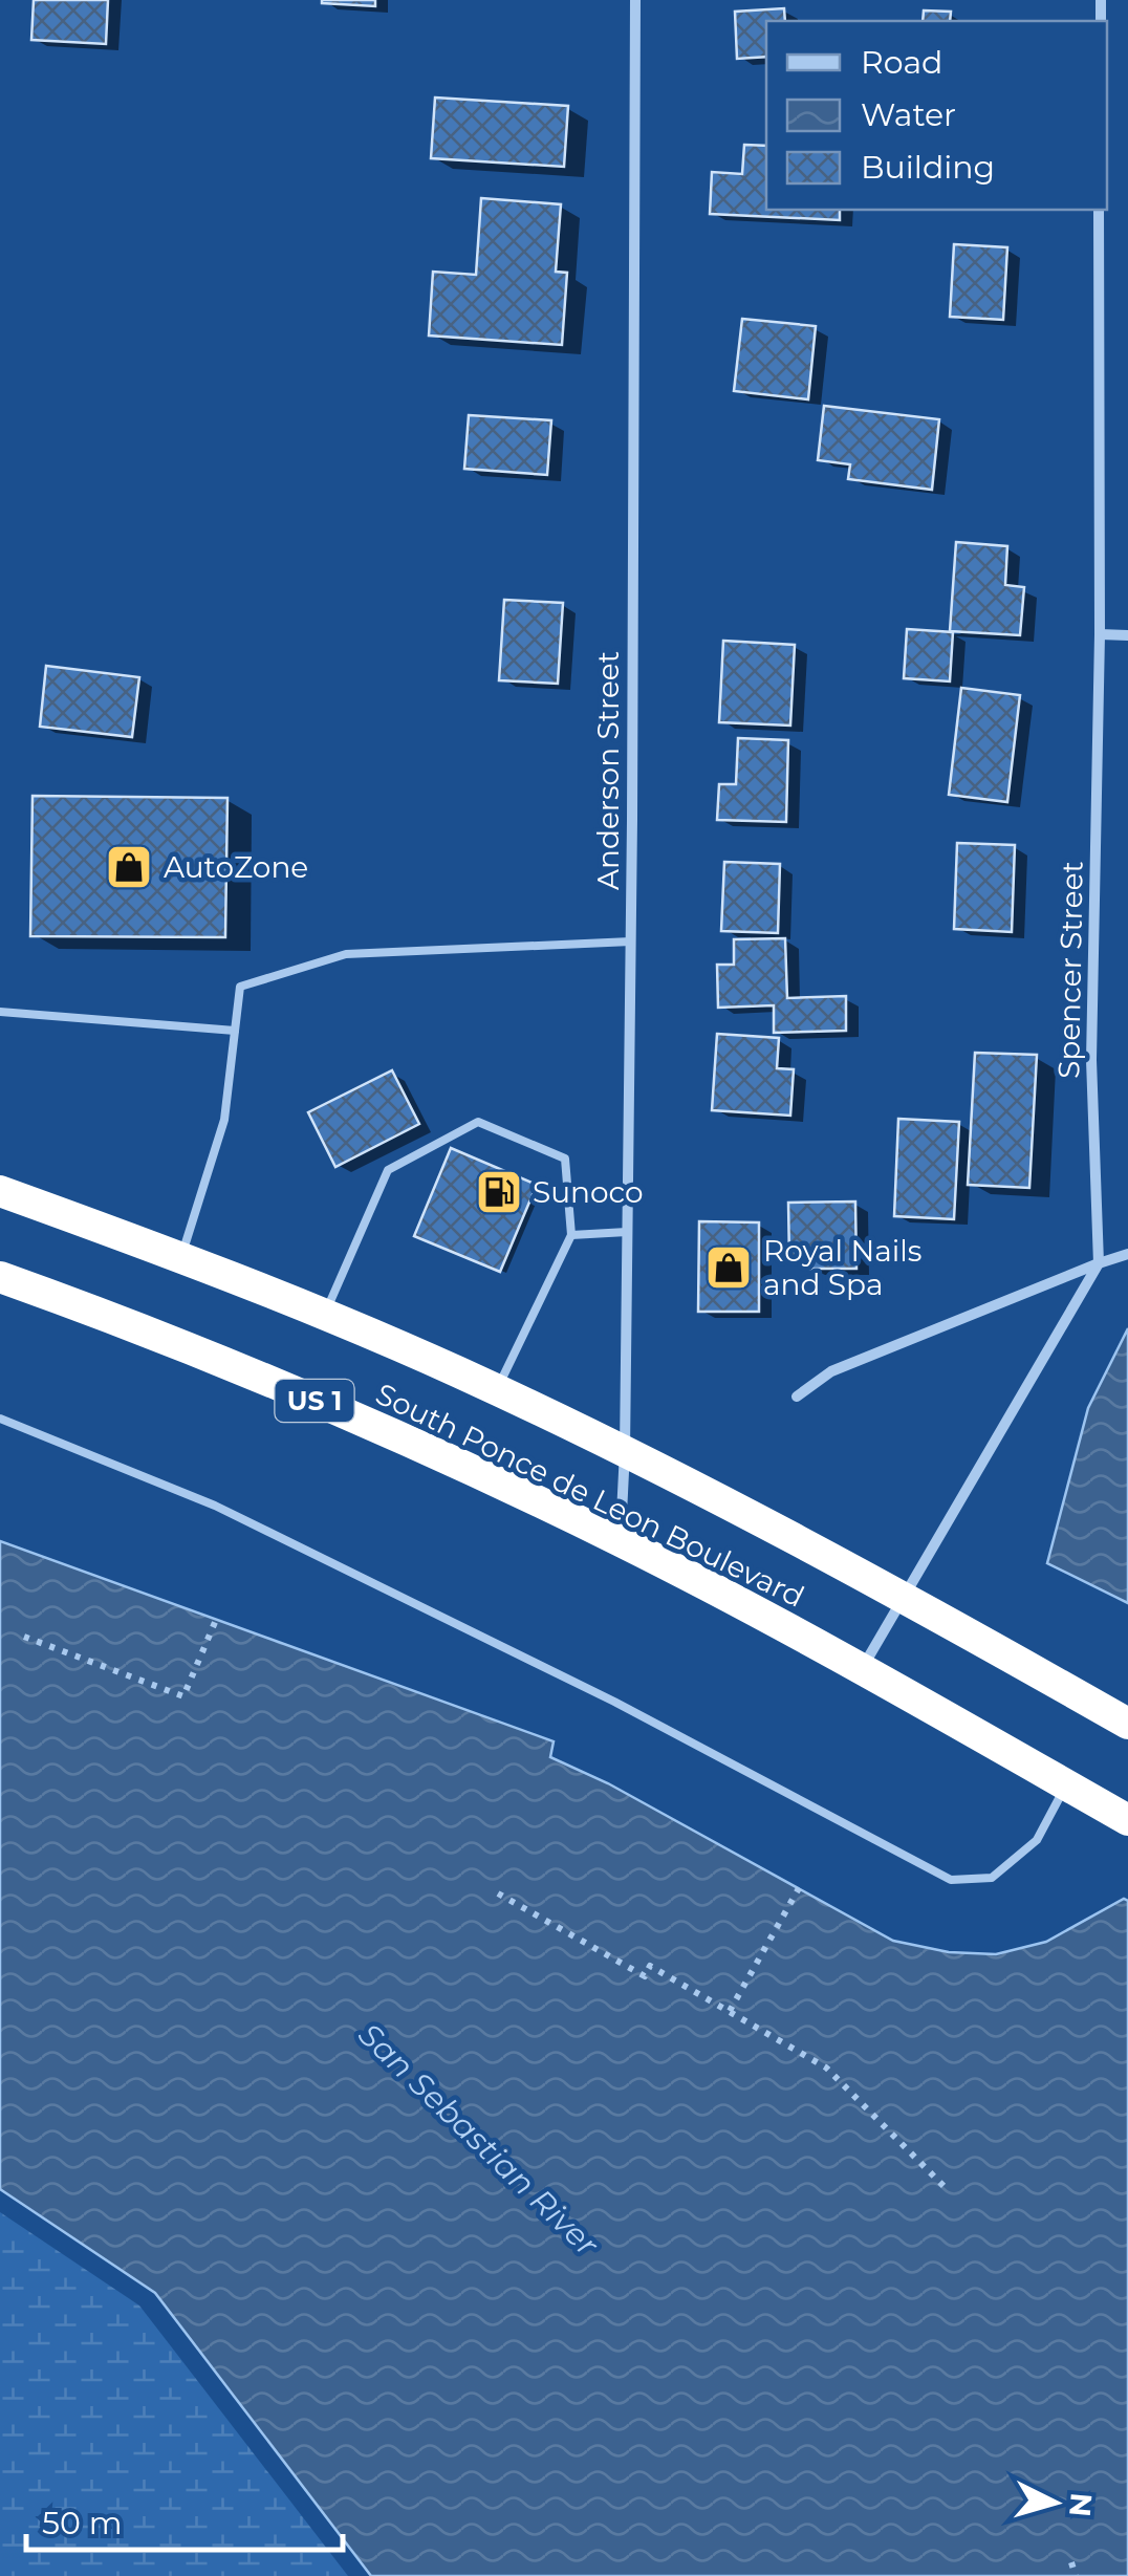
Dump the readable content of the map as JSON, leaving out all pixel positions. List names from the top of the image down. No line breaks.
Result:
{"streets":{"highway":["US 1","South Ponce de Leon Boulevard"],"street":["Anderson Street","Spencer Street"]},"crossings":[["Anderson Street","South Ponce de Leon Boulevard"]],"water":["San Sebastian River"],"places":{"shop":["AutoZone","Royal Nails and Spa"],"fuel station":["Sunoco"]},"legend":["Road","Water","Building"],"scale_bar":"50 m","north":"right"}
